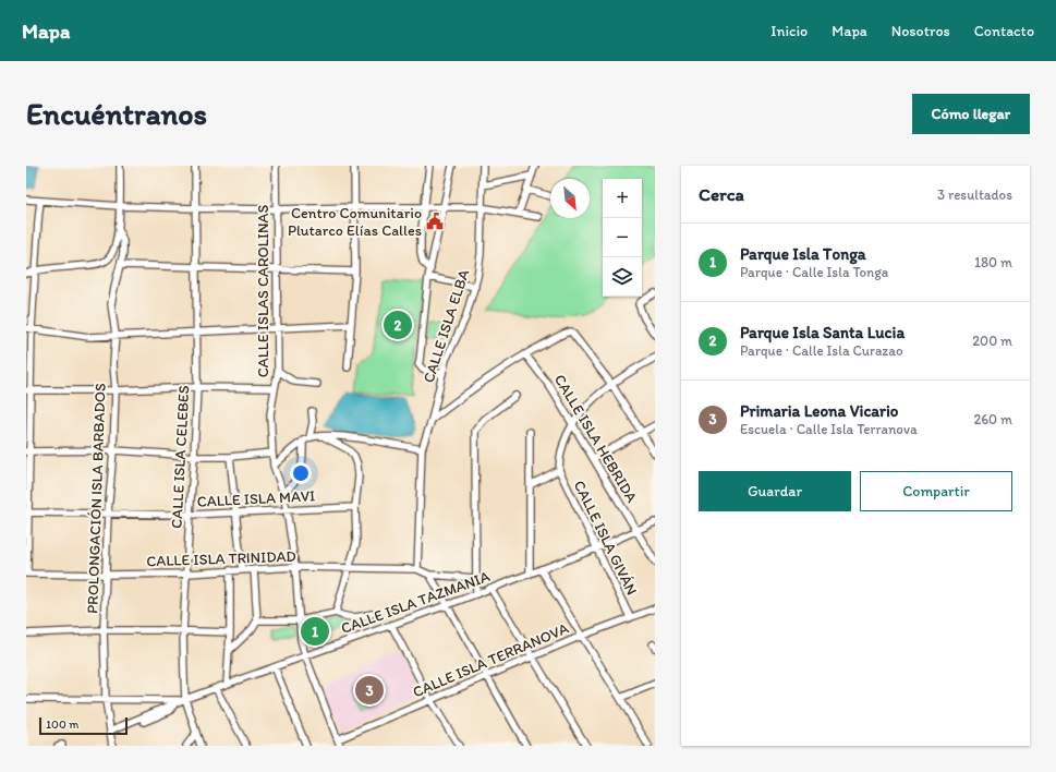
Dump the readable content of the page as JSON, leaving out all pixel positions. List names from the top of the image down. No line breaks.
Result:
{"streets":{"street":["CALLE ISLAS CAROLINAS","CALLE ISLA ELBA","CALLE ISLA HEBRIDA","CALLE ISLA CELEBES","PROLONGACIÓN ISLA BARBADOS","CALLE ISLA MAVI","CALLE ISLA GIVÁN","CALLE ISLA TRINIDAD","CALLE ISLA TAZMANIA","CALLE ISLA TERRANOVA"]},"crossings":[["CALLE ISLAS CAROLINAS","CALLE ISLA MAVI"],["CALLE ISLAS CAROLINAS","CALLE ISLA TRINIDAD"],["CALLE ISLAS CAROLINAS","CALLE ISLA TAZMANIA"],["CALLE ISLAS CAROLINAS","CALLE ISLA TERRANOVA"],["CALLE ISLA ELBA","CALLE ISLA TRINIDAD"],["CALLE ISLA HEBRIDA","CALLE ISLA TAZMANIA"],["CALLE ISLA CELEBES","CALLE ISLA MAVI"],["CALLE ISLA CELEBES","CALLE ISLA TRINIDAD"],["CALLE ISLA CELEBES","CALLE ISLA TAZMANIA"],["PROLONGACIÓN ISLA BARBADOS","CALLE ISLA MAVI"],["PROLONGACIÓN ISLA BARBADOS","CALLE ISLA TRINIDAD"],["PROLONGACIÓN ISLA BARBADOS","CALLE ISLA TAZMANIA"],["CALLE ISLA GIVÁN","CALLE ISLA TAZMANIA"],["CALLE ISLA GIVÁN","CALLE ISLA TERRANOVA"]],"places":{"public building":["Centro Comunitario Plutarco Elías Calles"]},"scale_bar":"100 m","north":"bottom right","page":{"header":"Mapa","nav":["Inicio","Mapa","Nosotros","Contacto"],"buttons":["Cómo llegar",["Guardar","Compartir"]],"title":"Encuéntranos","heading":["Cerca","3 resultados"],"map_buttons":["+","−"],"list":[{"mark":"1","name":"Parque Isla Tonga","note":"Parque · Calle Isla Tonga","value":"180 m"},{"mark":"2","name":"Parque Isla Santa Lucia","note":"Parque · Calle Isla Curazao","value":"200 m"},{"mark":"3","name":"Primaria Leona Vicario","note":"Escuela · Calle Isla Terranova","value":"260 m"}],"pins":["2","1","3"],"scale":"100 m"}}
